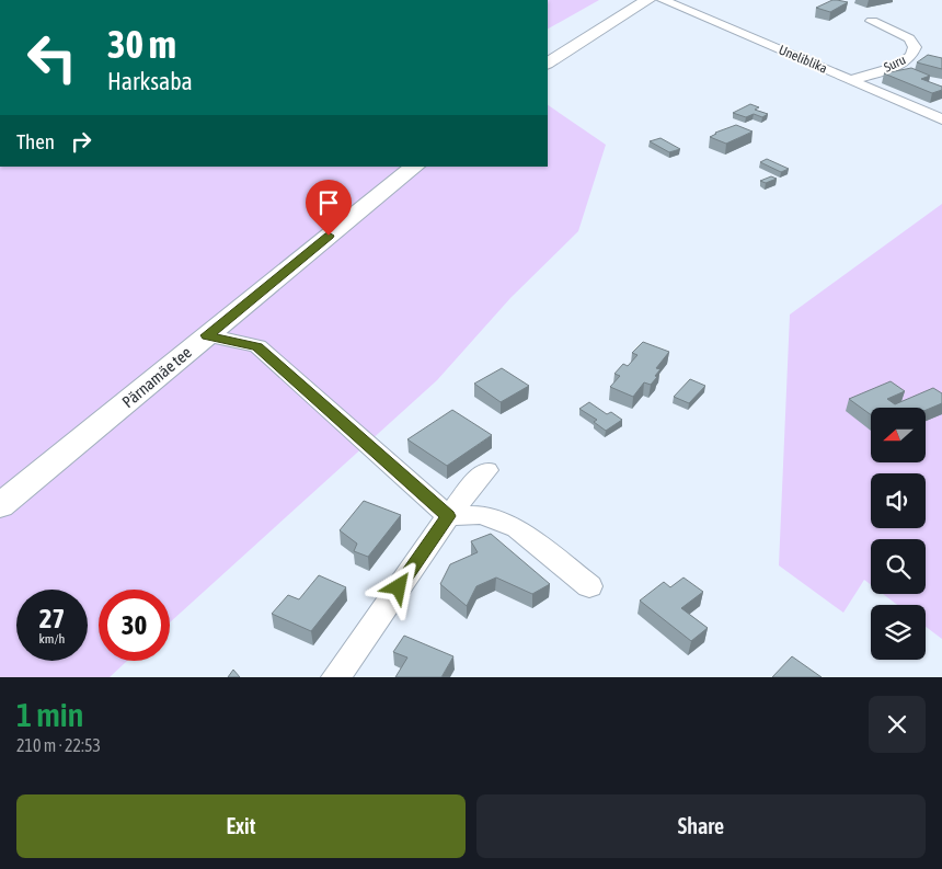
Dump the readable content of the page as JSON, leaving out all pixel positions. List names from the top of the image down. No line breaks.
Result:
{"streets":{"main road":["Pärnamäe tee"],"street":["Uneliblika","Suru"]},"crossings":[["Uneliblika","Suru"]],"north":"left","page":{"turn":["30 m","Harksaba"],"then":"Then","speed":"27 km/h","limit":"30","heading":["1 min","210 m · 22:53"],"buttons":["Exit","Share"]}}
